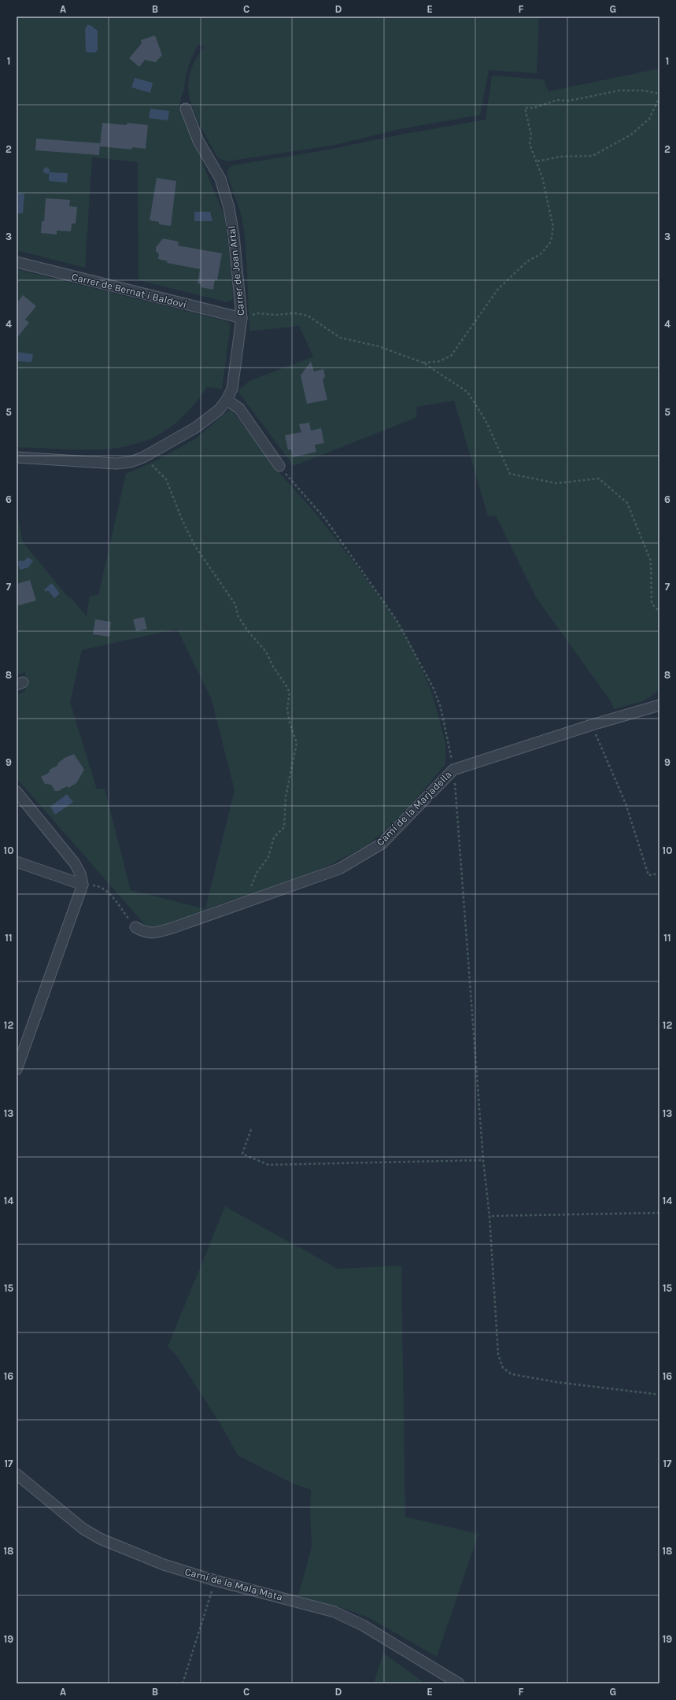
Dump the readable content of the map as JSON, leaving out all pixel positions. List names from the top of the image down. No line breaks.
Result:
{"streets":{"street":["Carrer de Joan Artal","Carrer de Bernat i Baldoví","Camí de la Marjadella","Camí de la Mala Mata"]},"crossings":[["Carrer de Joan Artal","Carrer de Bernat i Baldoví"]],"grid":{"columns":["A","B","C","D","E","F","G"],"rows":["1","2","3","4","5","6","7","8","9","10","11","12","13","14","15","16","17","18","19"]}}
